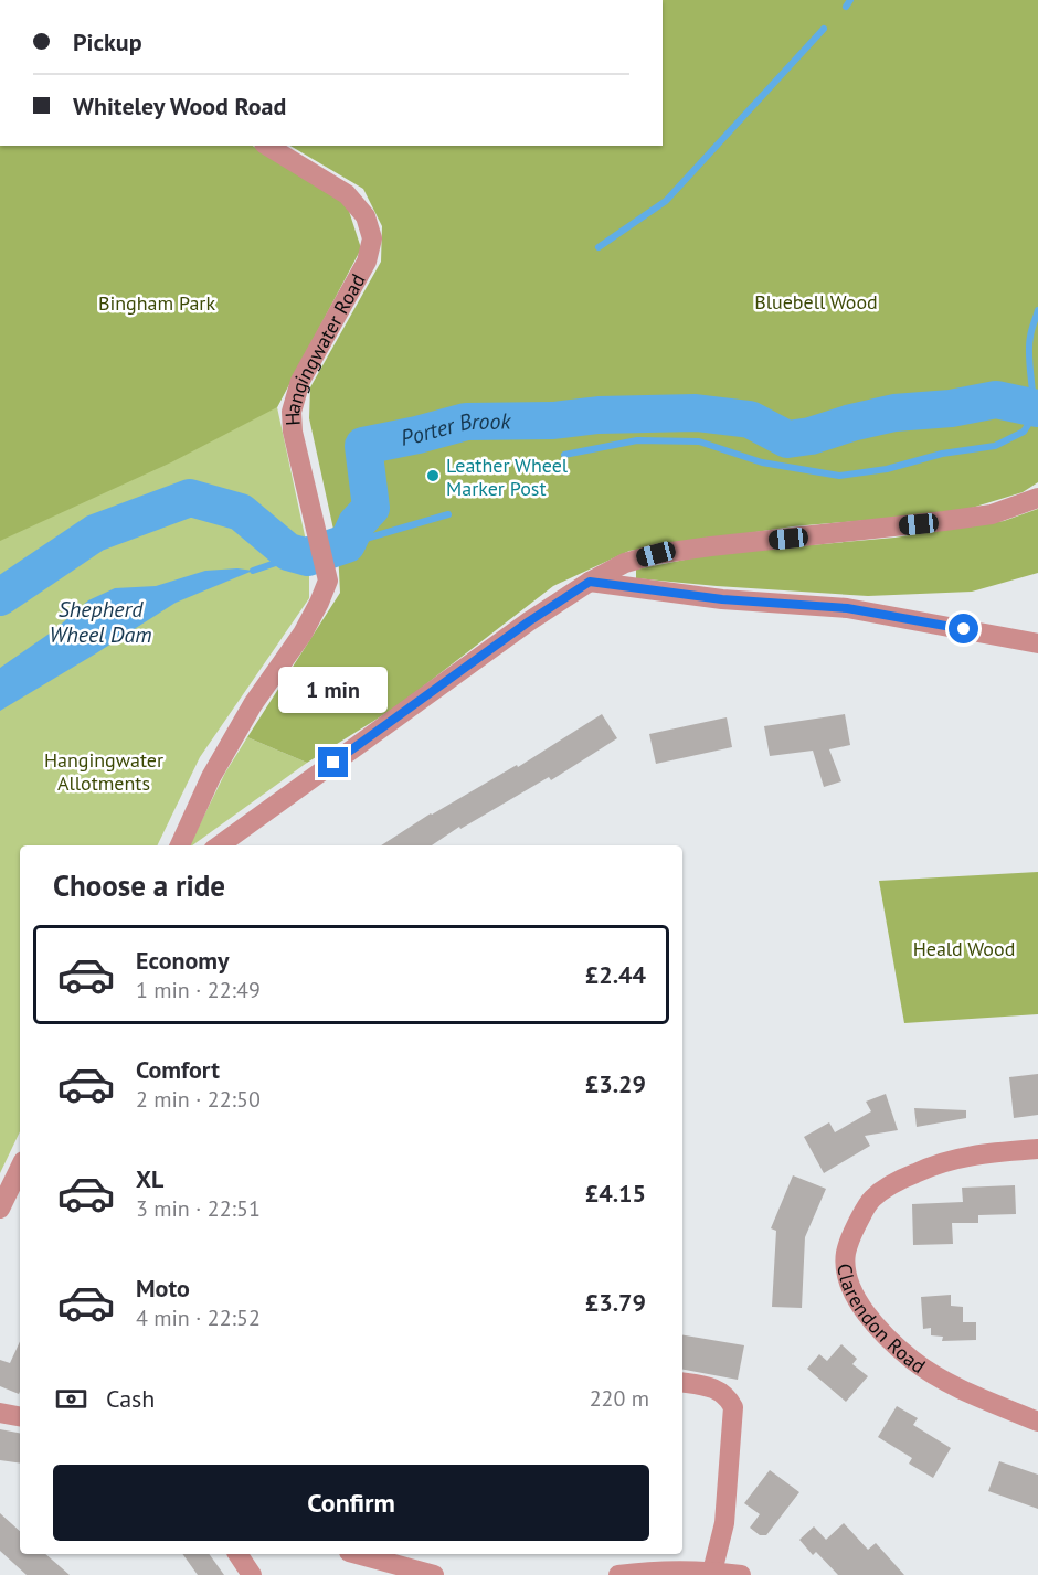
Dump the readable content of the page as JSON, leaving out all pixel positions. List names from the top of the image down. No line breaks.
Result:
{"streets":{"street":["Hangingwater Road","Clarendon Road"]},"water":["Porter Brook","Shepherd Wheel Dam"],"parks":["Bluebell Wood","Bingham Park","Hangingwater Allotments","Heald Wood"],"places":["Leather Wheel Marker Post"],"page":{"banner":["Pickup","Whiteley Wood Road"],"bubble":"1 min","heading":"Choose a ride","list":[{"name":"Economy","note":"1 min · 22:49","value":"£2.44"},{"name":"Comfort","note":"2 min · 22:50","value":"£3.29"},{"name":"XL","note":"3 min · 22:51","value":"£4.15"},{"name":"Moto","note":"4 min · 22:52","value":"£3.79"}],"pay":["Cash","220 m"],"buttons":"Confirm"}}
